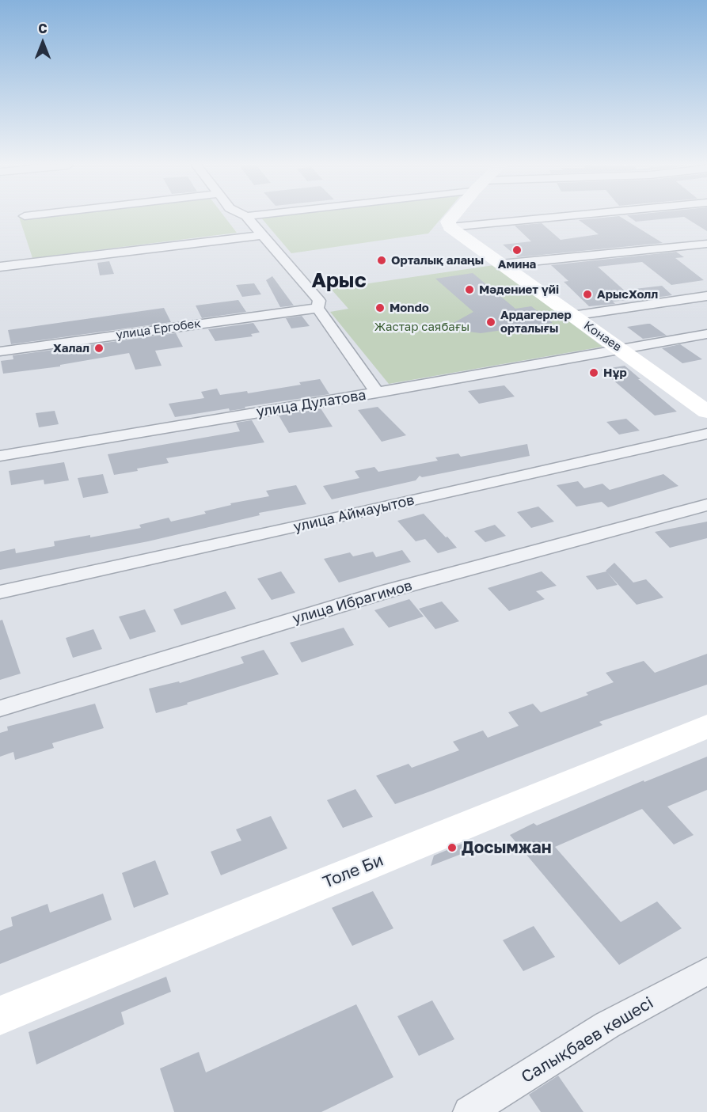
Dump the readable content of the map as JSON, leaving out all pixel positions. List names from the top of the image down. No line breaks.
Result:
{"streets":{"main road":["Конаев","Толе Би"],"street":["улица Ергобек","улица Дулатова","улица Аймауытов","улица Ибрагимов","Салықбаев көшесі"]},"crossings":[["Конаев","улица Дулатова"]],"districts":["Арыс"],"parks":["Жастар саябағы"],"places":["Амина","Орталық алаңы","Mәдениет үйі","АрысХолл","Mondo","Ардагерлер орталығы","Халал","Нұр","Досымжан"],"north":"top"}
